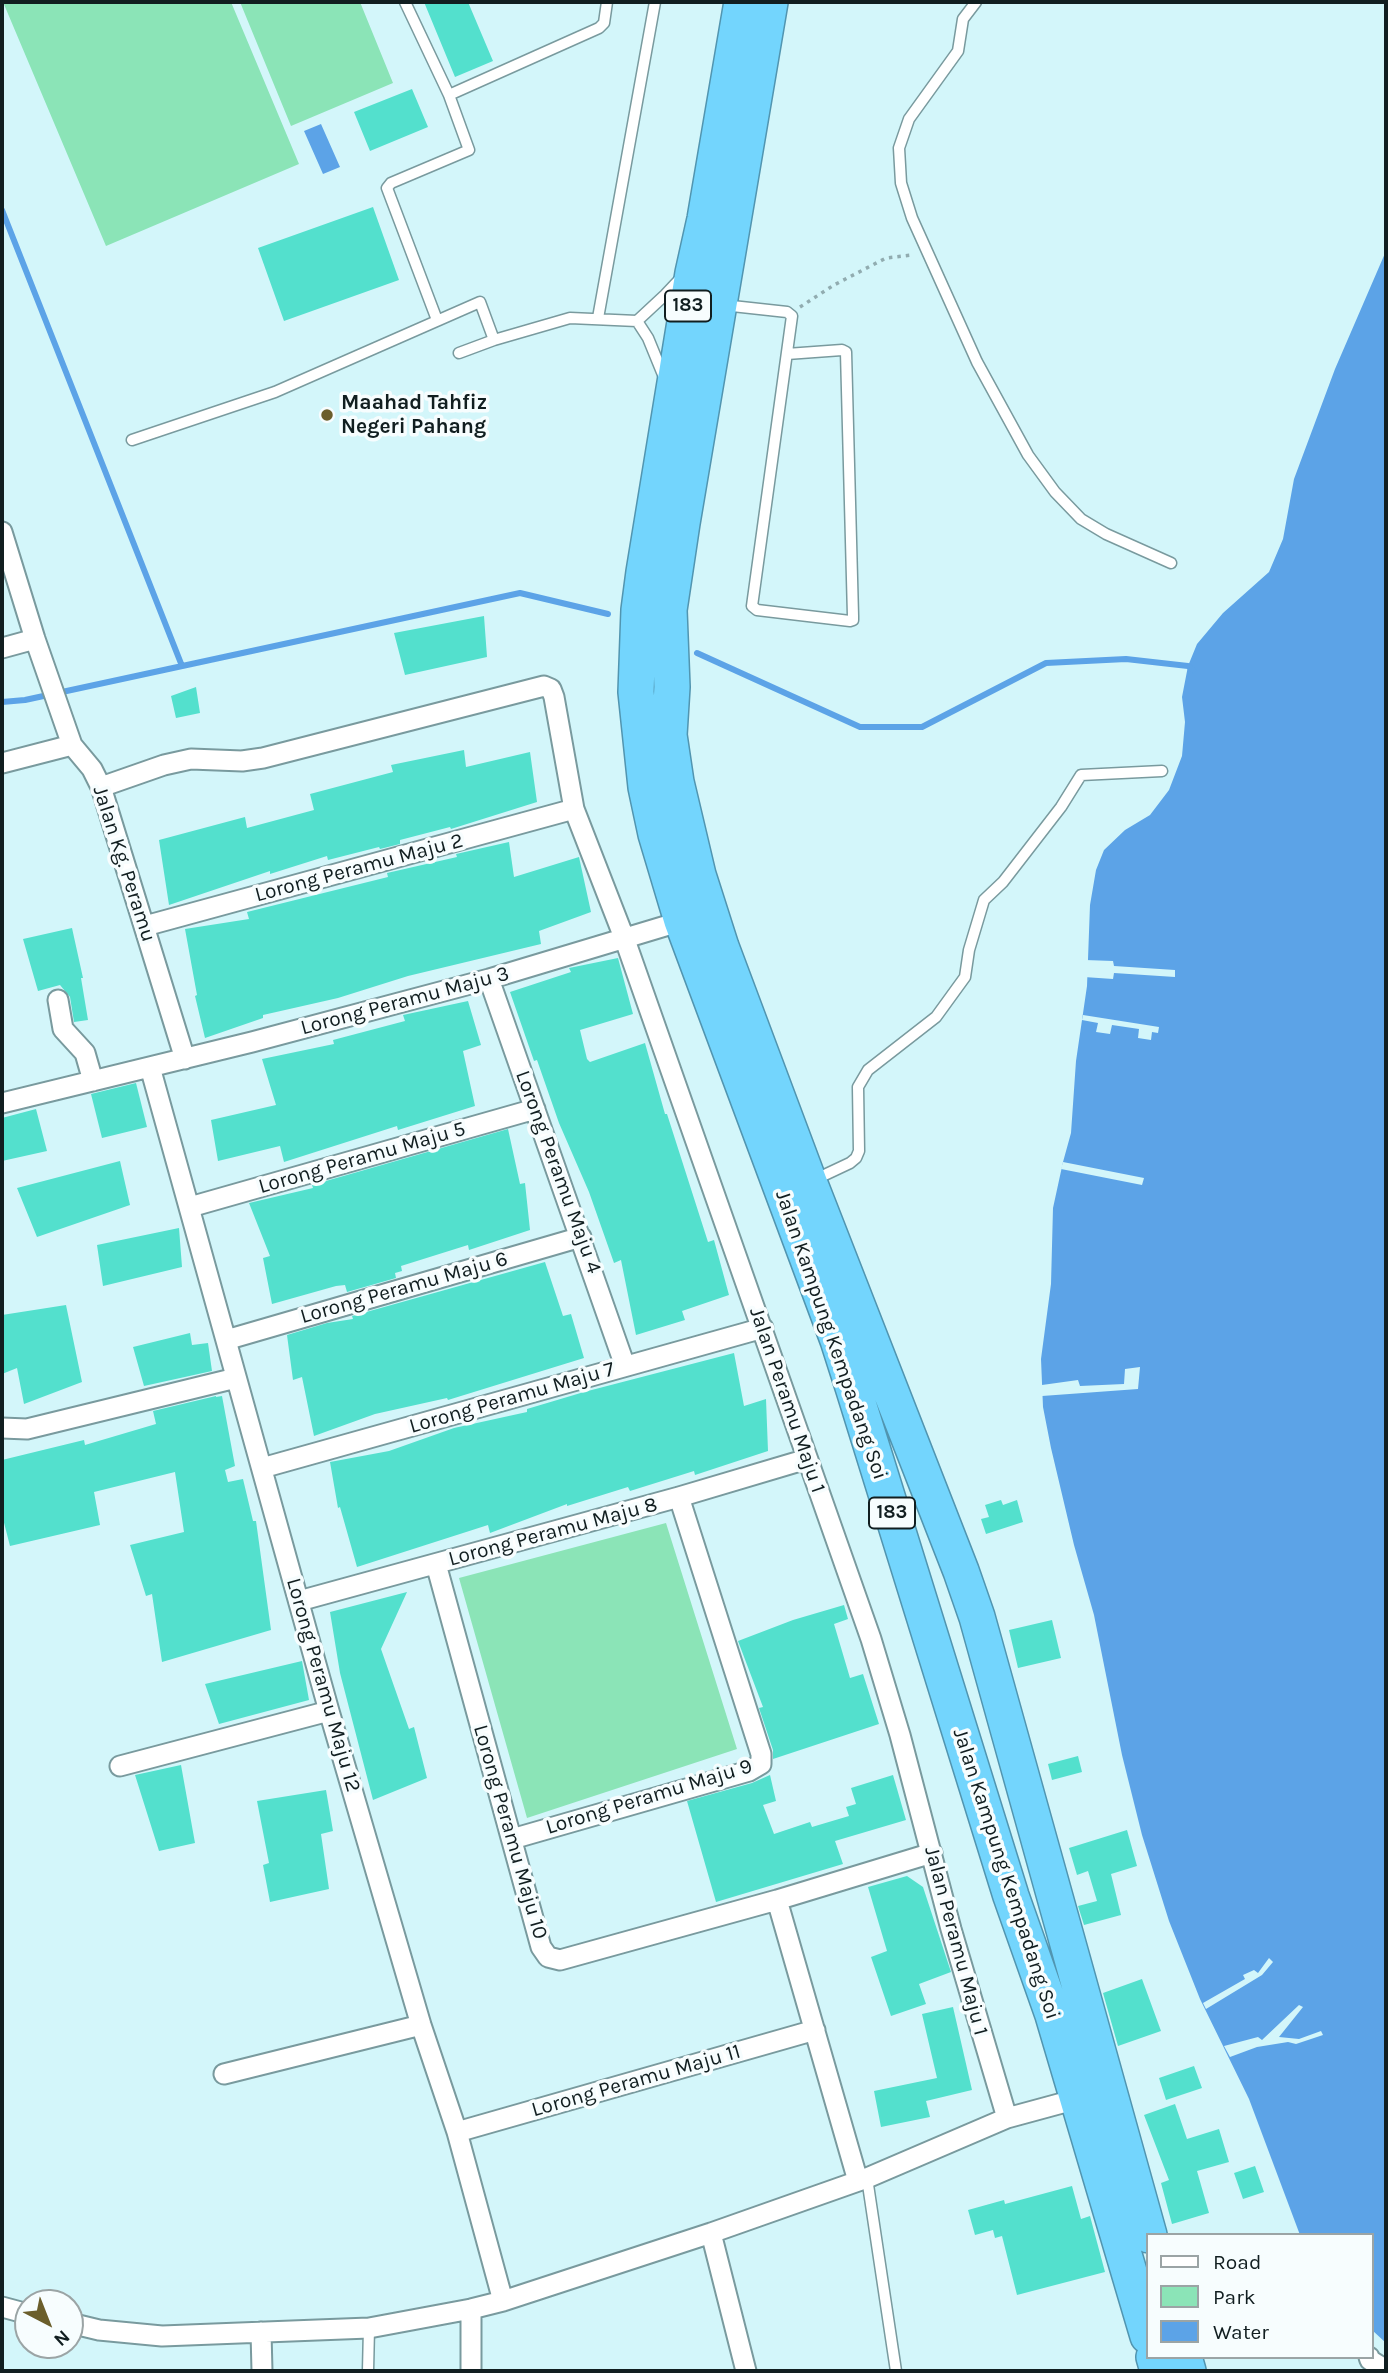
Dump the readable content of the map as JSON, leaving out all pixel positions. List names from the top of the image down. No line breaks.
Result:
{"streets":{"highway":["183","Jalan Kampung Kempadang Soi"],"street":["Jalan Kg. Peramu","Lorong Peramu Maju 2","Lorong Peramu Maju 3","Lorong Peramu Maju 5","Lorong Peramu Maju 4","Lorong Peramu Maju 6","Lorong Peramu Maju 7","Jalan Peramu Maju 1","Lorong Peramu Maju 8","Lorong Peramu Maju 12","Lorong Peramu Maju 9","Lorong Peramu Maju 10","Lorong Peramu Maju 11"]},"crossings":[["183","Jalan Kampung Kempadang Soi"],["Jalan Kg. Peramu","Lorong Peramu Maju 2"],["Jalan Kg. Peramu","Lorong Peramu Maju 3"],["Jalan Kg. Peramu","Jalan Peramu Maju 1"],["Lorong Peramu Maju 2","Jalan Peramu Maju 1"],["Lorong Peramu Maju 3","Lorong Peramu Maju 4"],["Lorong Peramu Maju 3","Jalan Kampung Kempadang Soi"],["Lorong Peramu Maju 3","Jalan Peramu Maju 1"],["Lorong Peramu Maju 3","Lorong Peramu Maju 12"],["Lorong Peramu Maju 5","Lorong Peramu Maju 4"],["Lorong Peramu Maju 5","Lorong Peramu Maju 12"],["Lorong Peramu Maju 4","Lorong Peramu Maju 6"],["Lorong Peramu Maju 4","Lorong Peramu Maju 7"],["Lorong Peramu Maju 6","Lorong Peramu Maju 12"],["Lorong Peramu Maju 7","Jalan Peramu Maju 1"],["Lorong Peramu Maju 7","Lorong Peramu Maju 12"],["Jalan Peramu Maju 1","Lorong Peramu Maju 8"],["Jalan Peramu Maju 1","Lorong Peramu Maju 10"],["Lorong Peramu Maju 8","Lorong Peramu Maju 12"],["Lorong Peramu Maju 8","Lorong Peramu Maju 9"],["Lorong Peramu Maju 8","Lorong Peramu Maju 10"],["Lorong Peramu Maju 12","Lorong Peramu Maju 11"],["Lorong Peramu Maju 9","Lorong Peramu Maju 10"]],"places":["Maahad Tahfiz Negeri Pahang"],"legend":["Road","Park","Water"],"north":"bottom right"}
